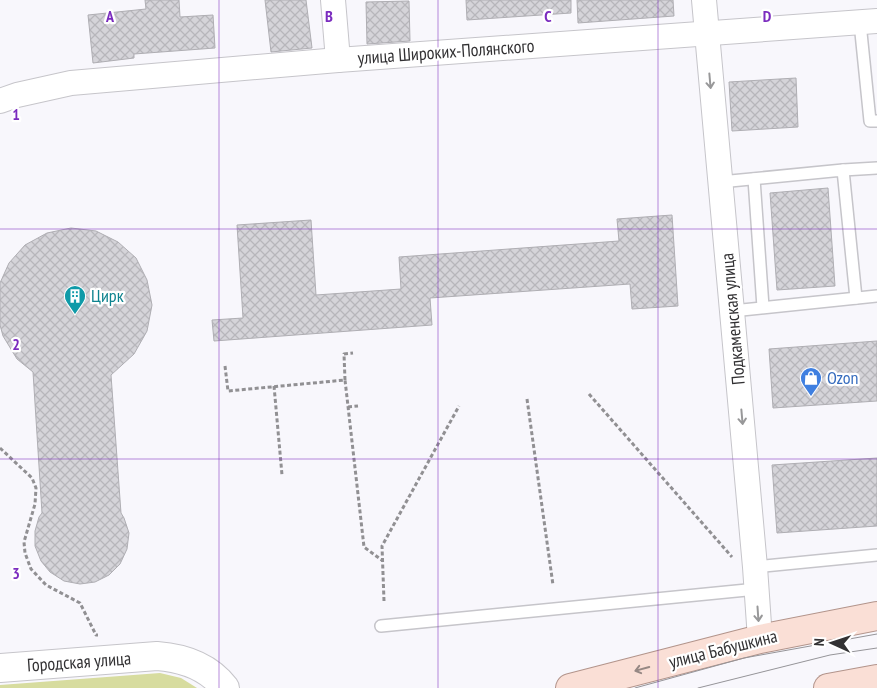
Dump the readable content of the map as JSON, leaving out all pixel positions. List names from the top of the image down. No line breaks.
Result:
{"streets":{"main road":["улица Бабушкина"],"street":["улица Широких-Полянского","Подкаменская улица","Городская улица"]},"crossings":[["улица Широких-Полянского","Подкаменская улица"],["Подкаменская улица","улица Бабушкина"]],"one_way":["Подкаменская улица","улица Бабушкина"],"places":{"building":["Цирк"],"shop":["Ozon"]},"north":"left","grid":{"columns":["A","B","C","D"],"rows":["1","2","3"]}}
